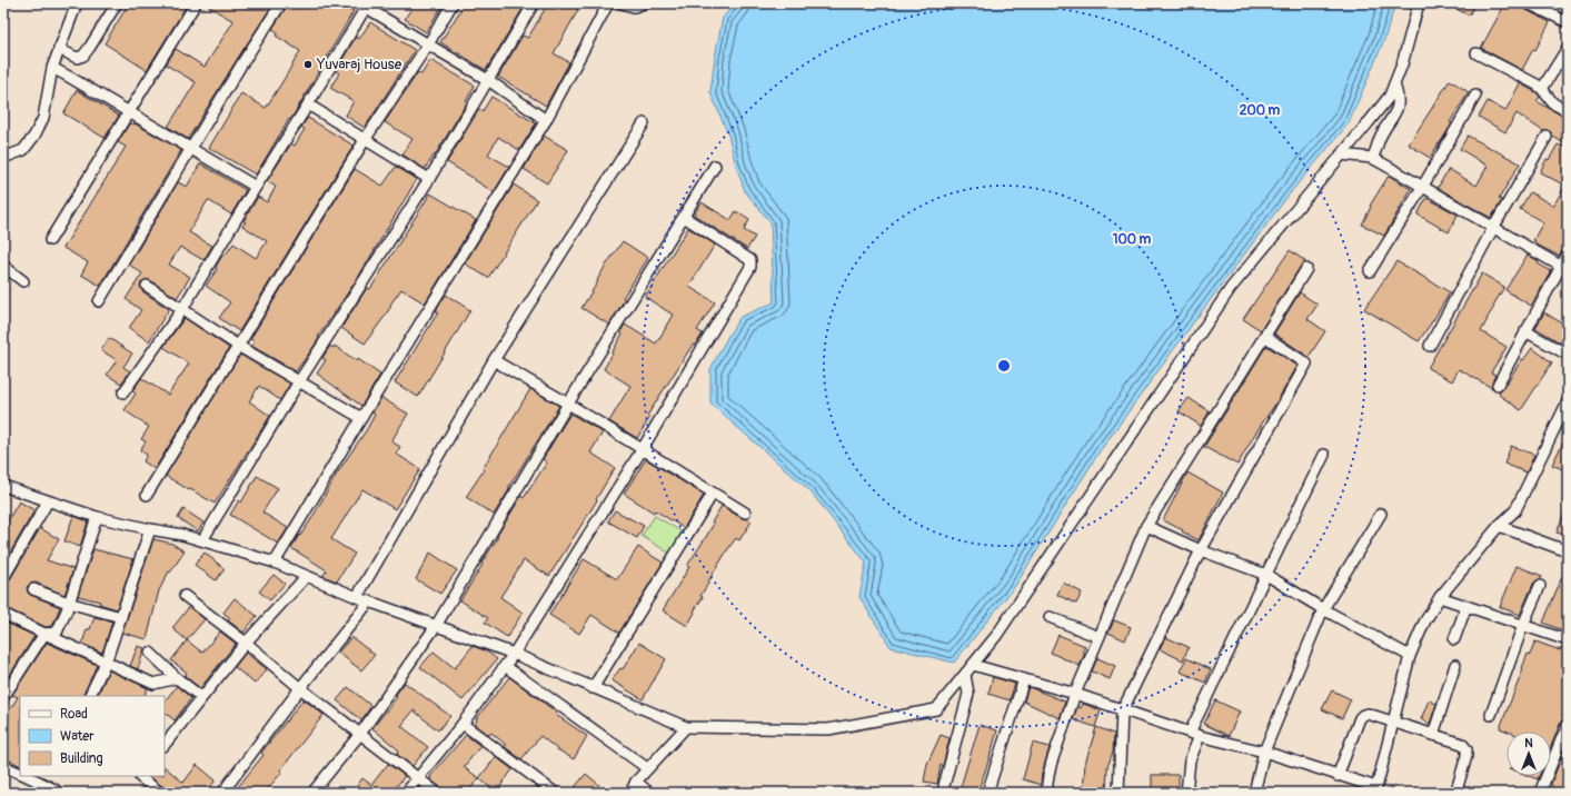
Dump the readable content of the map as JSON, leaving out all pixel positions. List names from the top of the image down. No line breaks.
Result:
{"places":["Yuvaraj House"],"legend":["Road","Water","Building"],"north":"top","rings":["200 m","100 m"]}
